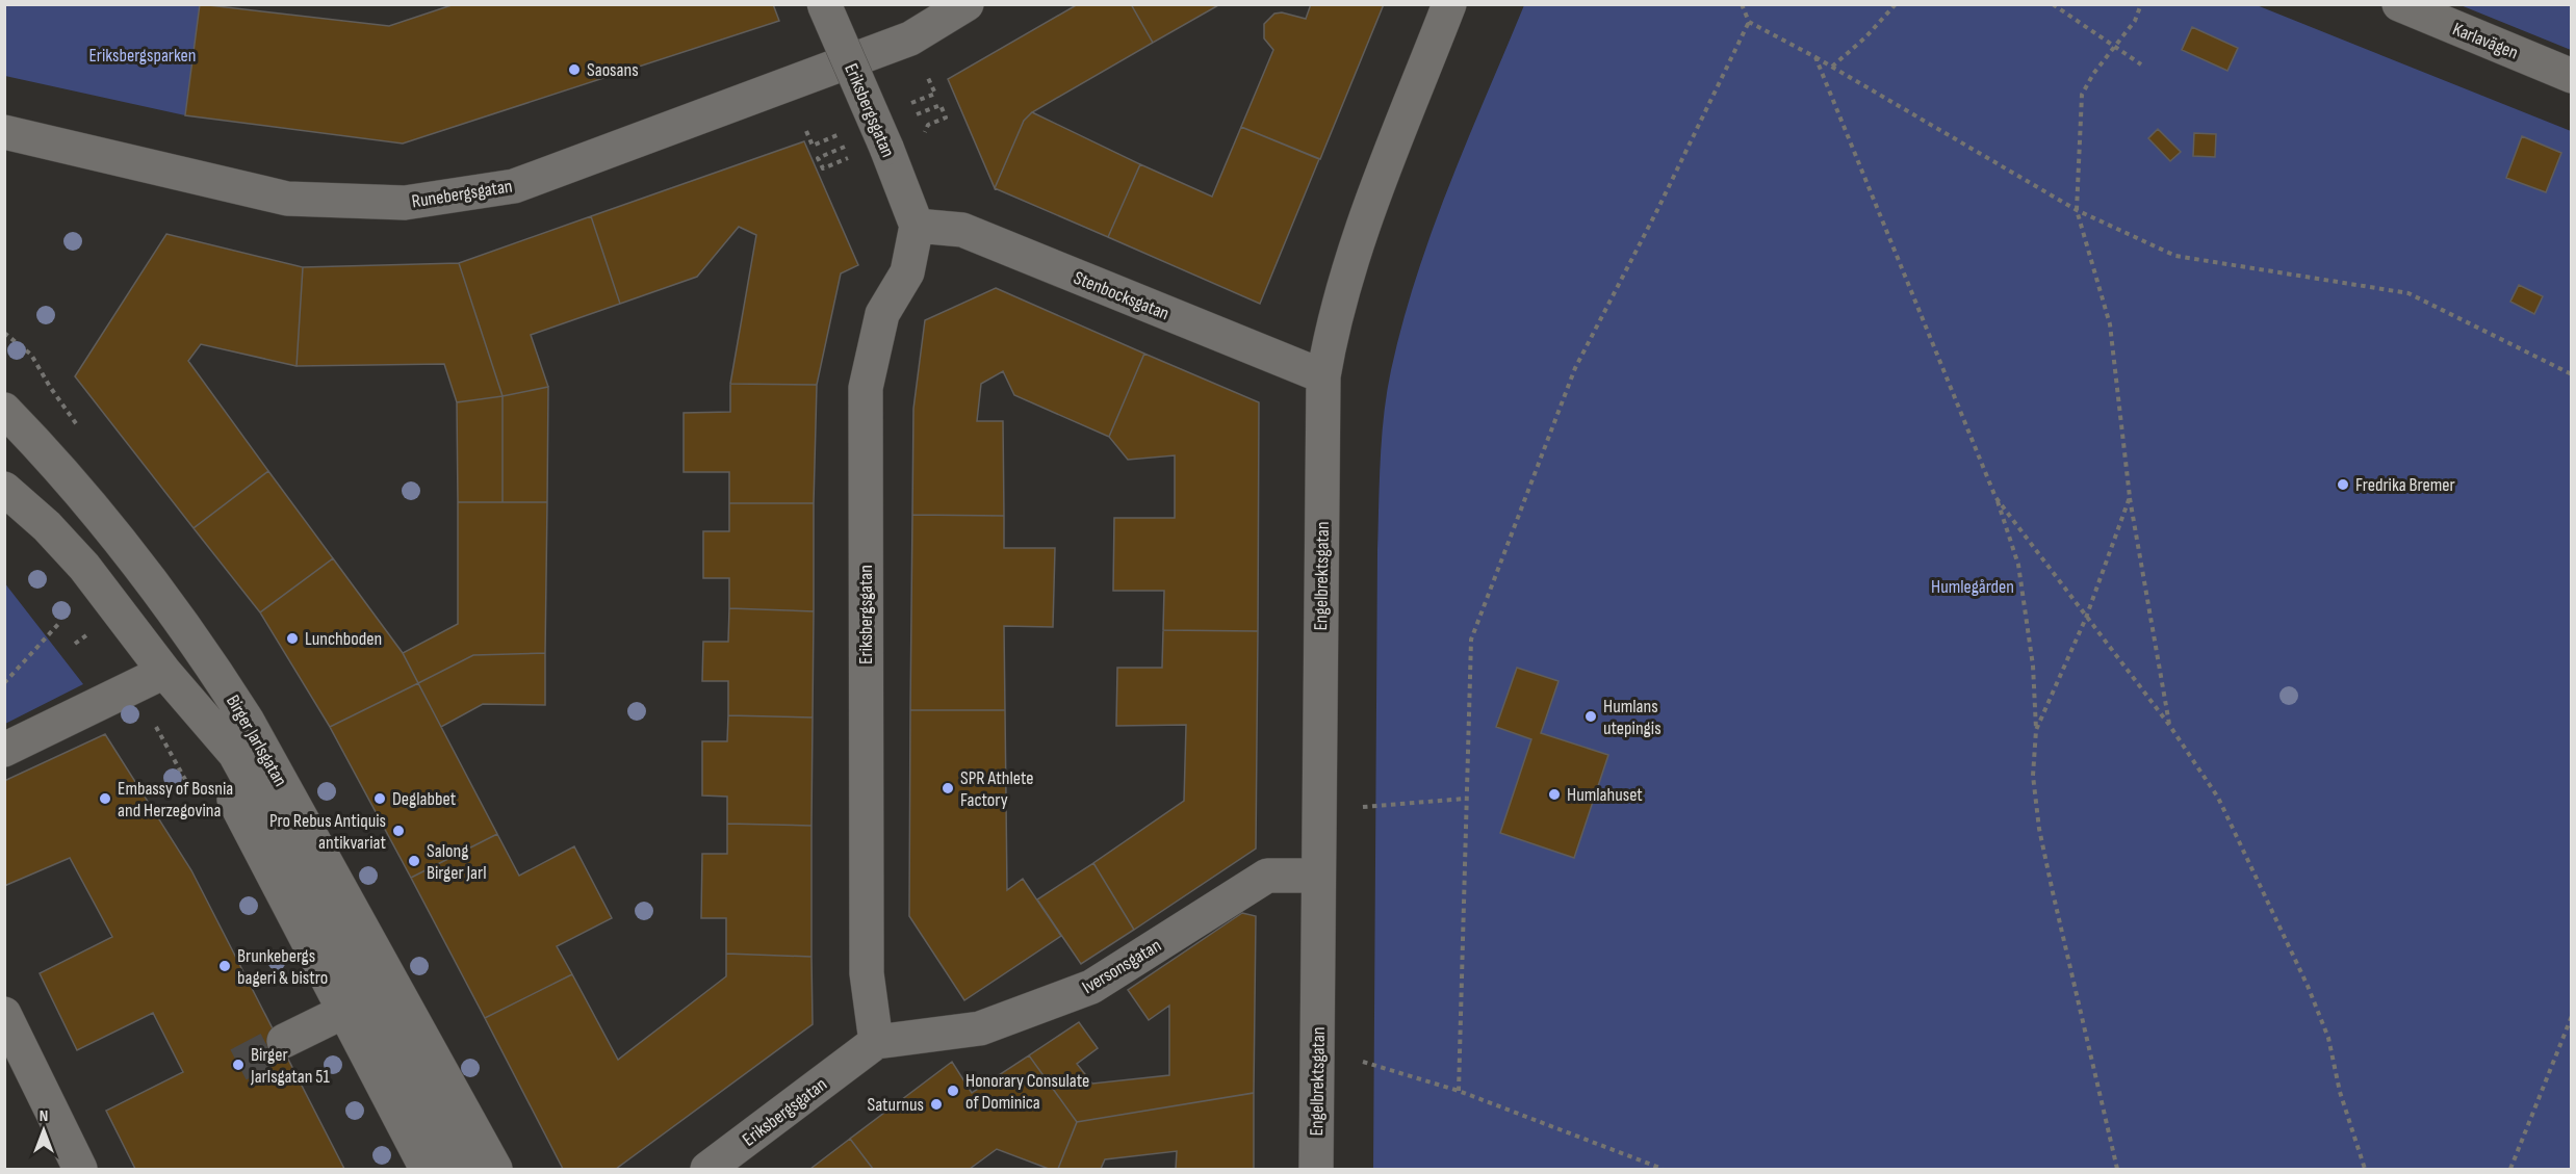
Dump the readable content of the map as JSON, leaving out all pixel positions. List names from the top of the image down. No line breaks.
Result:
{"streets":{"street":["Karlavägen","Eriksbergsgatan","Runebergsgatan","Stenbocksgatan","Engelbrektsgatan","Birger Jarlsgatan","Iversonsgatan"]},"crossings":[["Eriksbergsgatan","Stenbocksgatan"],["Eriksbergsgatan","Iversonsgatan"],["Stenbocksgatan","Engelbrektsgatan"],["Engelbrektsgatan","Iversonsgatan"]],"parks":["Eriksbergsparken","Humlegården"],"places":["Saosans","Fredrika Bremer","Lunchboden","Humlans utepingis","SPR Athlete Factory","Humlahuset","Embassy of Bosnia and Herzegovina","Deglabbet","Pro Rebus Antiquis antikvariat","Salong Birger Jarl","Brunkebergs bageri & bistro","Birger Jarlsgatan 51","Honorary Consulate of Dominica","Saturnus"],"north":"top"}
